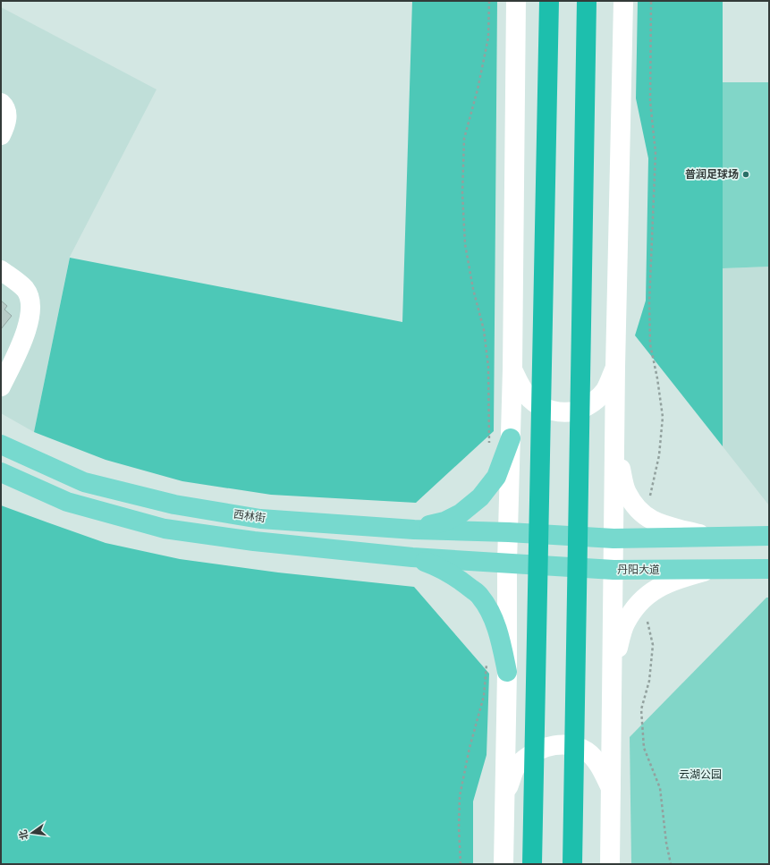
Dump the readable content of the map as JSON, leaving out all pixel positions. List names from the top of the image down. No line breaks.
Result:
{"streets":{"main road":["西林街","丹阳大道"]},"parks":["云湖公园"],"places":["普润足球场"],"north":"left"}
